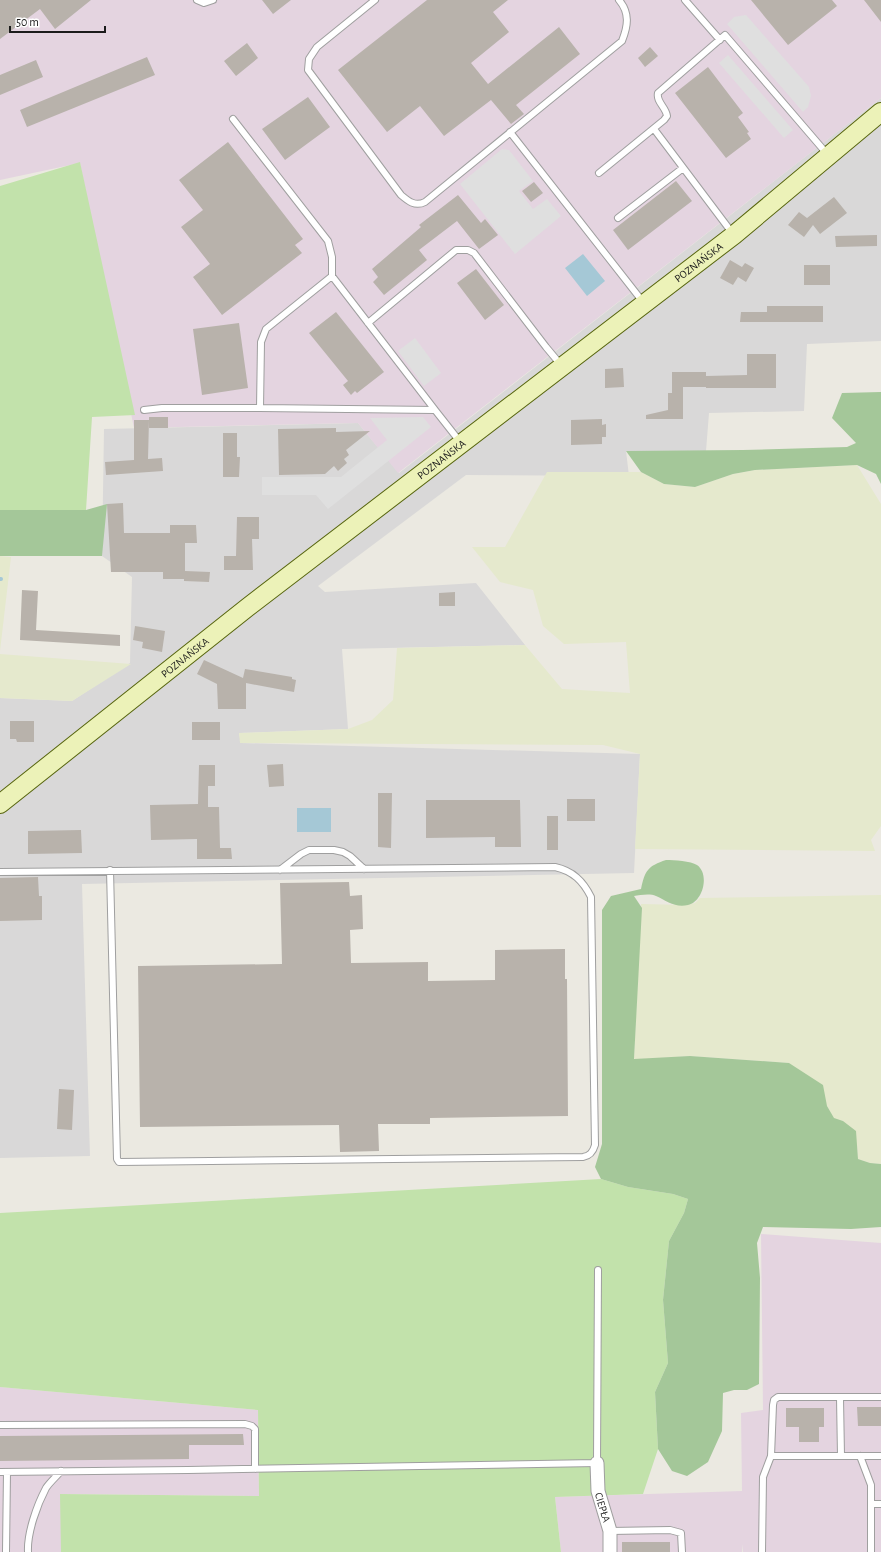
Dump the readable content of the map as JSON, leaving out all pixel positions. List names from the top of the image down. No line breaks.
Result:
{"streets":{"street":["POZNAŃSKA","CIEPŁA"]},"scale_bar":"50 m"}
